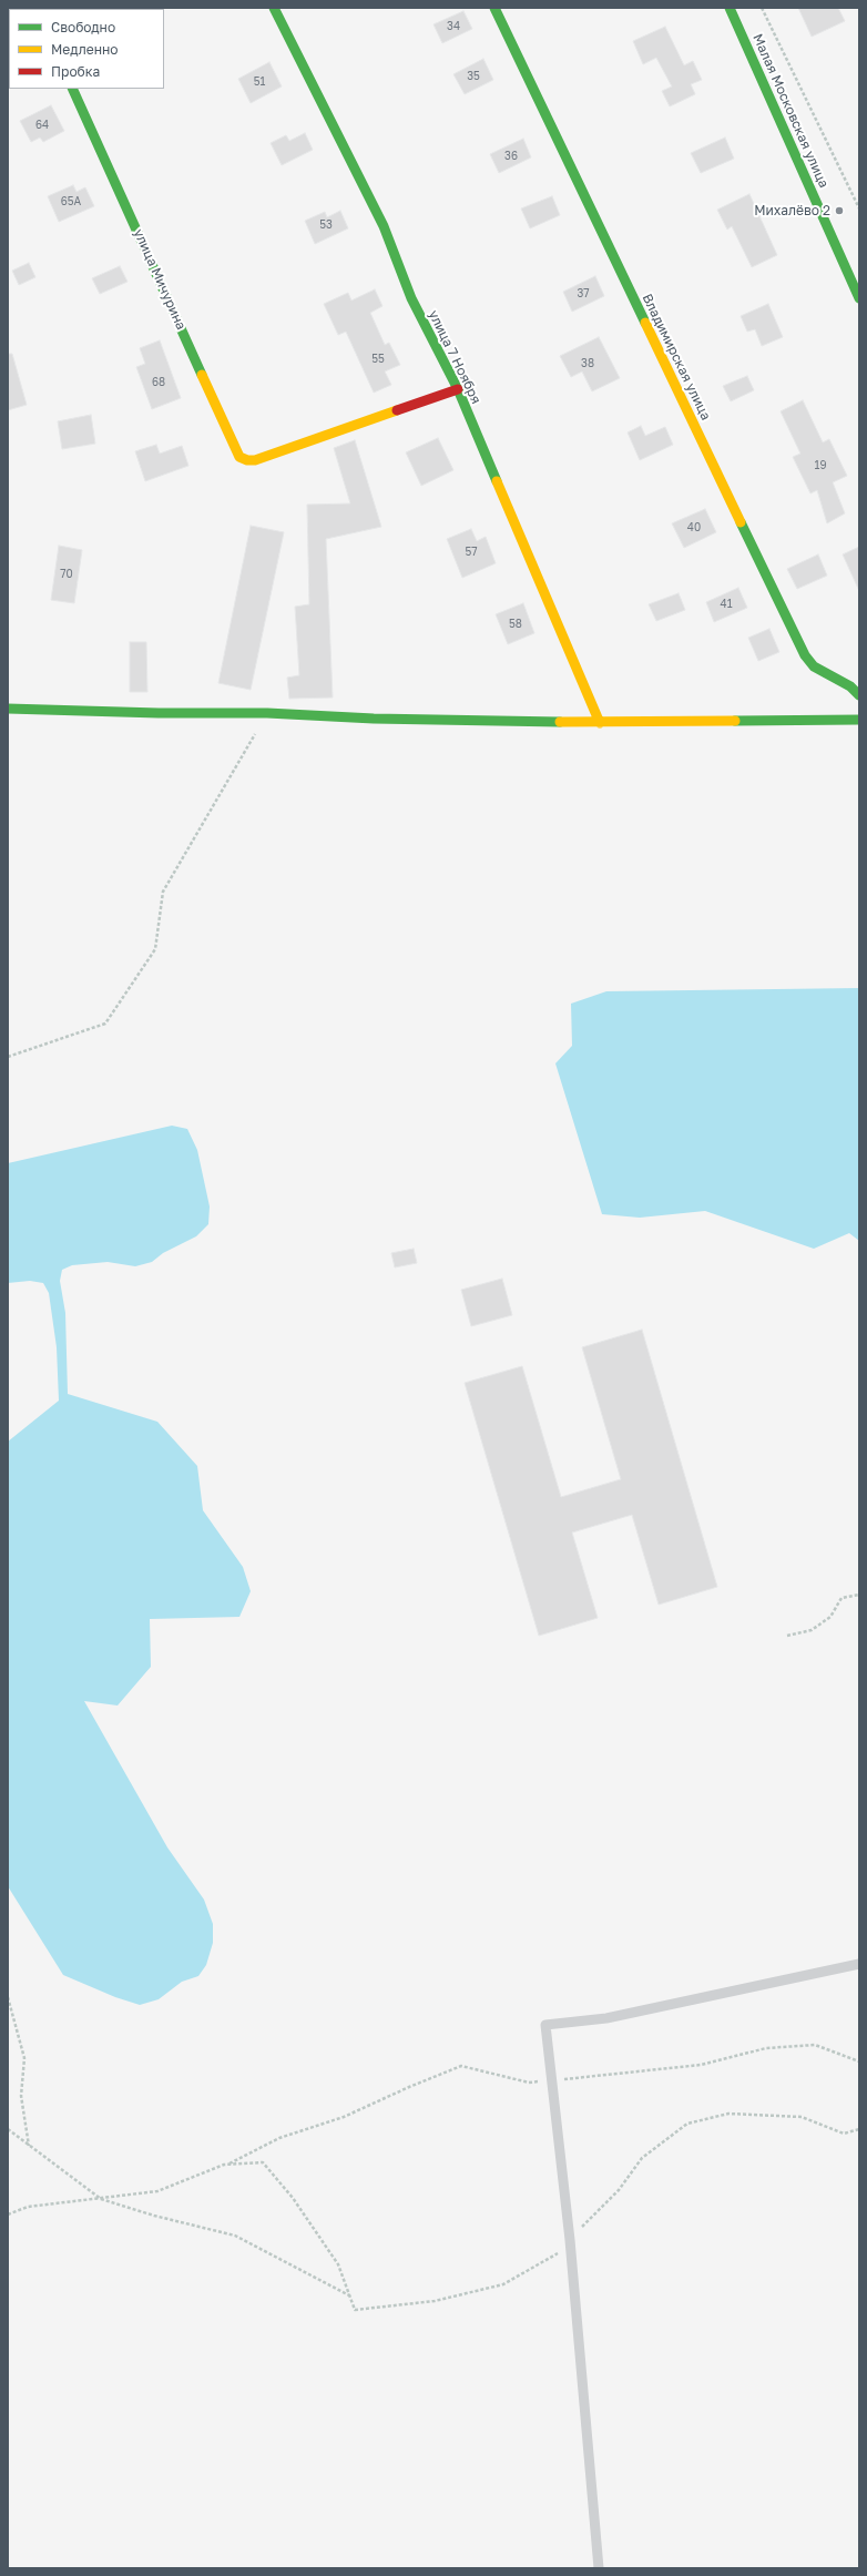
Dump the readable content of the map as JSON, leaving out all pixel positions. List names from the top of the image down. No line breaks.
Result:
{"streets":{"street":["Малая Московская улица","улица Мичурина","улица 7 Ноября","Владимирская улица"]},"crossings":[["улица Мичурина","улица 7 Ноября"]],"places":["Михалёво 2"],"house_numbers":["34","35","51","64","36","65А","53","37","55","38","68","19","40","57","70","41","58"],"legend":["Свободно","Медленно","Пробка"]}
